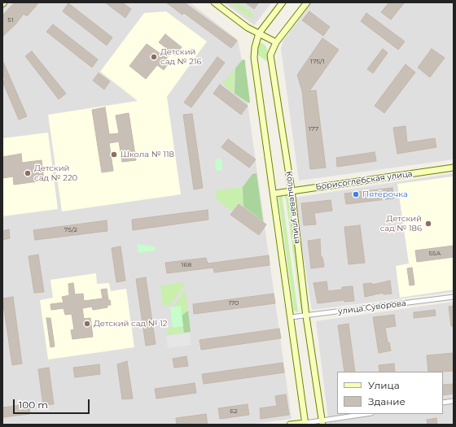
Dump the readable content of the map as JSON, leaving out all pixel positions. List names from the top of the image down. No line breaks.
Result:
{"streets":{"main road":["Борисоглебская улица","Кольцевая улица"],"street":["улица Суворова"]},"crossings":[["Борисоглебская улица","Кольцевая улица"],["Кольцевая улица","улица Суворова"]],"places":["Детский сад № 216","Школа № 118","Детский сад № 220","Пятёрочка","Детский сад № 186","Детский сад № 12"],"house_numbers":["51","175/1","177","75/2","55А","168","170","62"],"legend":["Улица","Здание"],"scale_bar":"100 m"}
